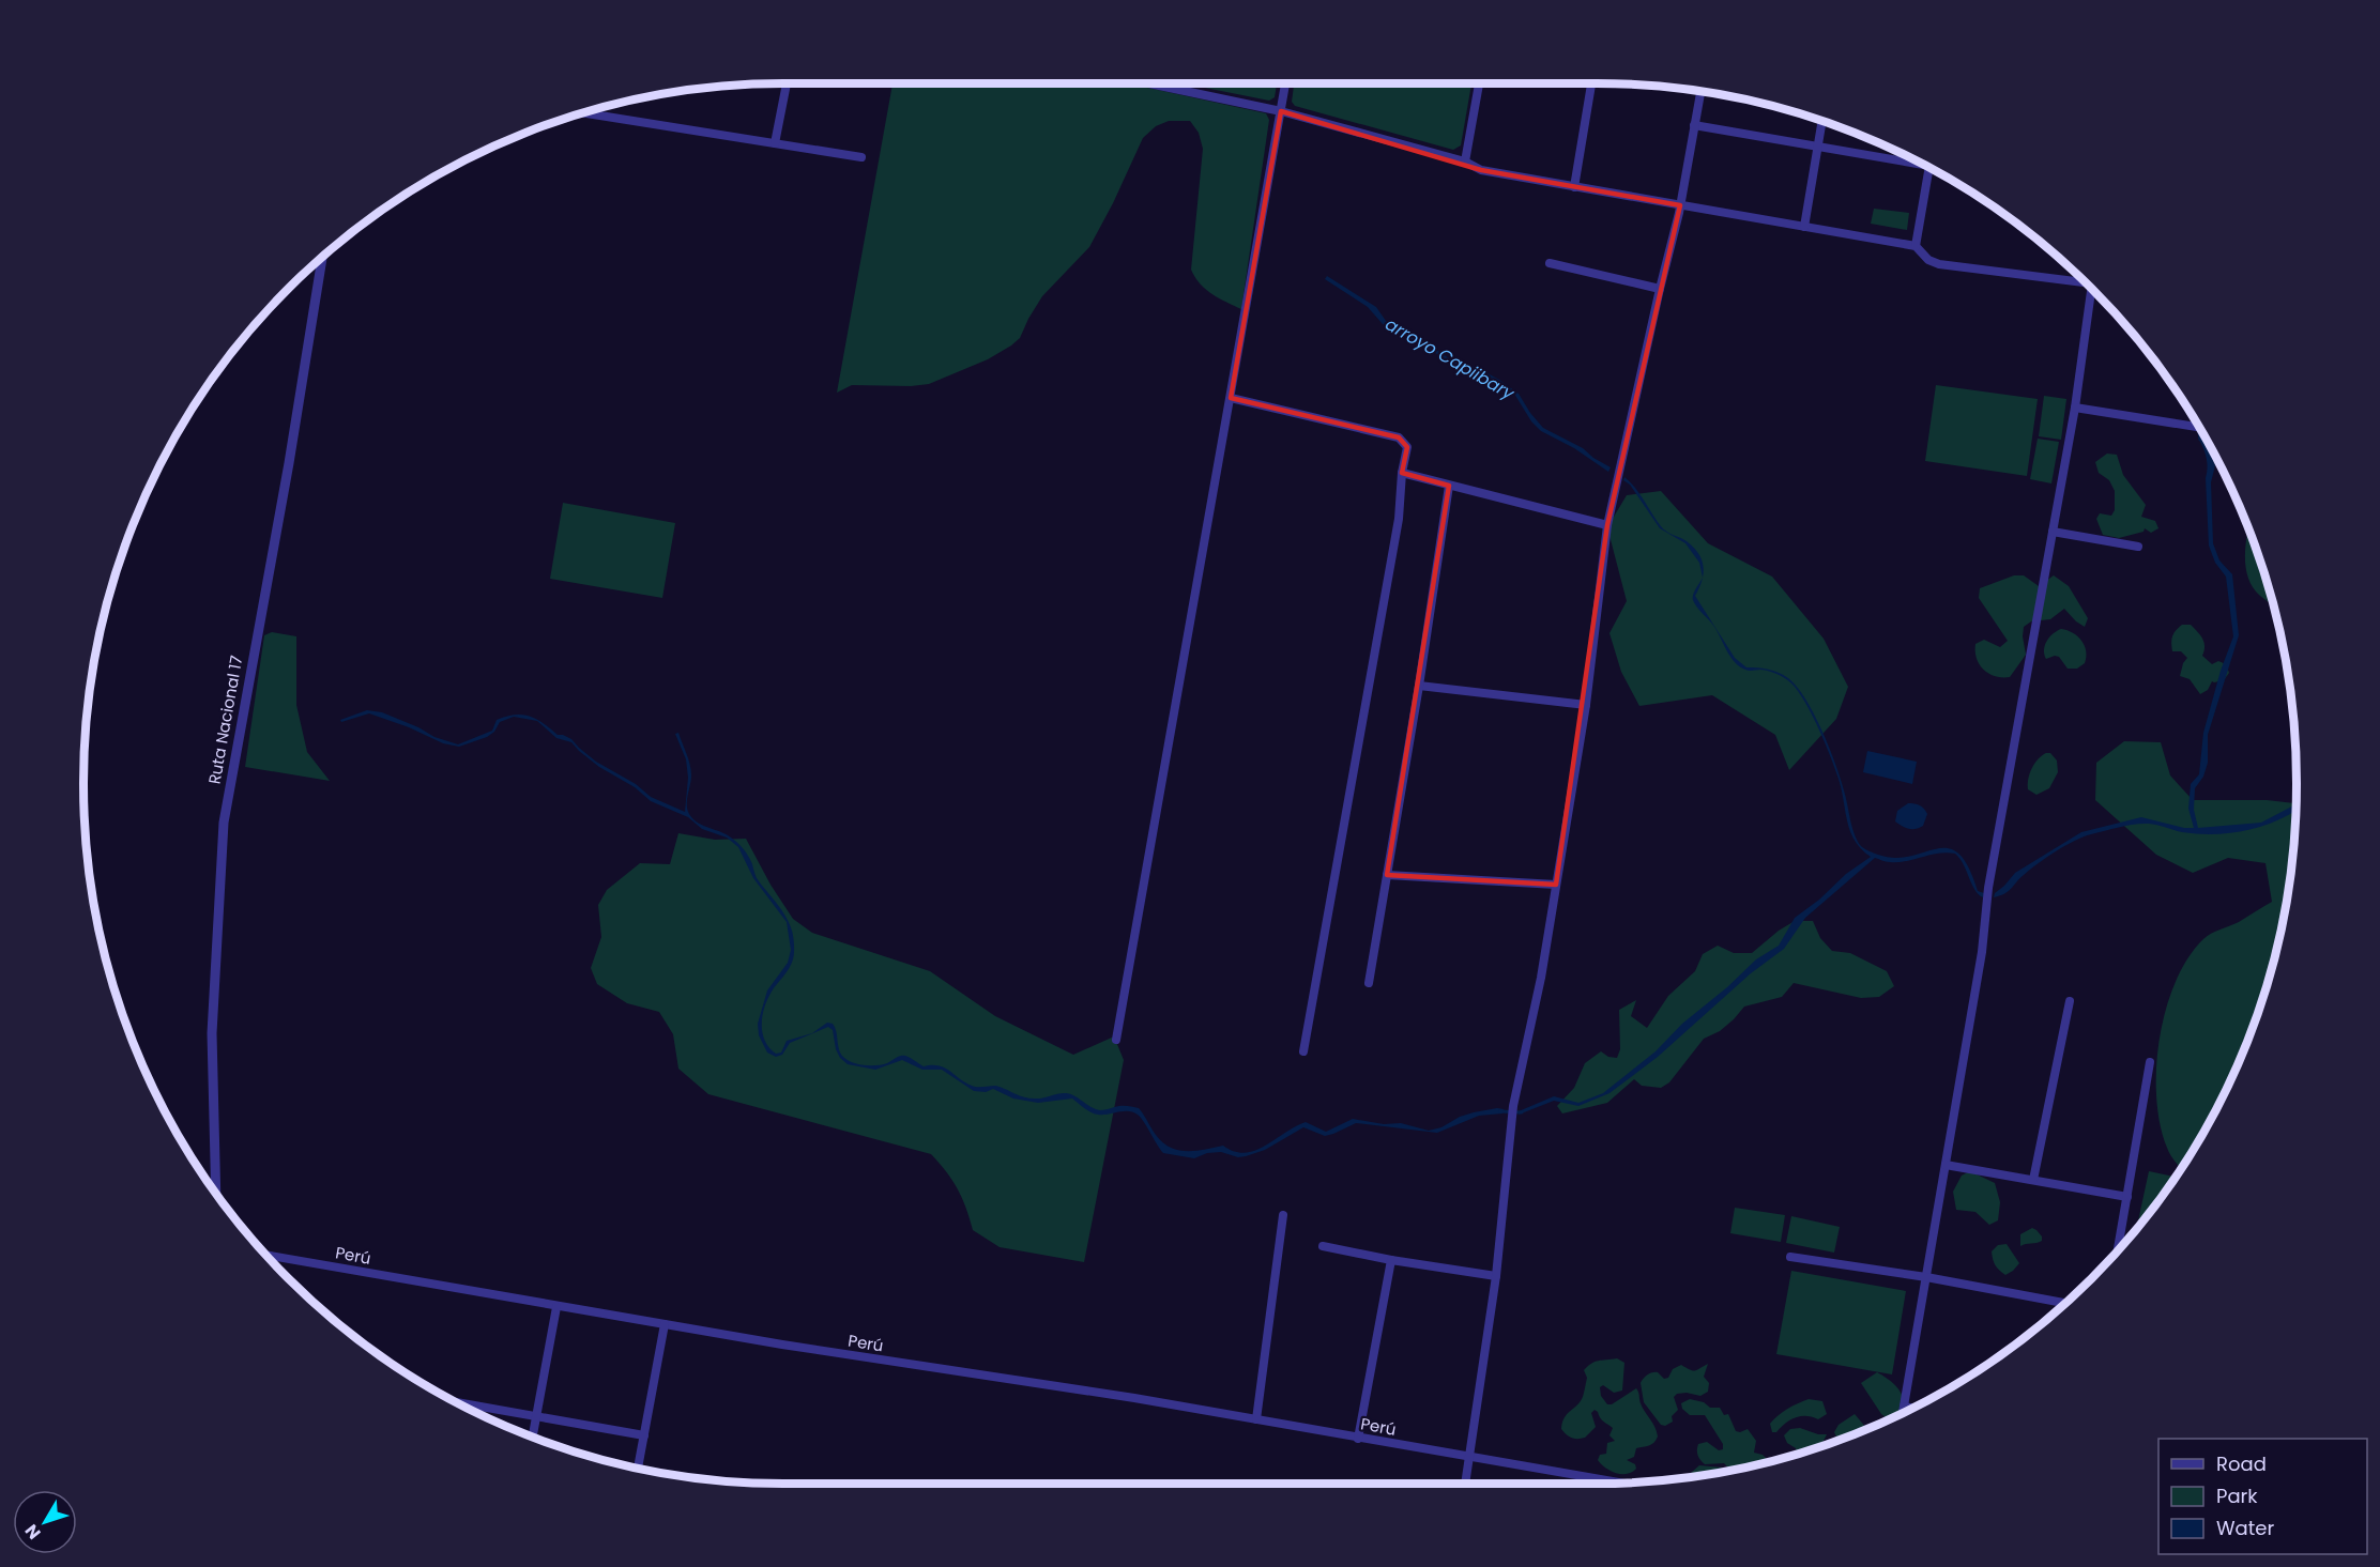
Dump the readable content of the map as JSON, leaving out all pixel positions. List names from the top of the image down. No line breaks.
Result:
{"streets":{"street":["Ruta Nacional 17","Perú"]},"water":["arroyo Capiibary"],"legend":["Road","Park","Water"],"north":"bottom left"}
